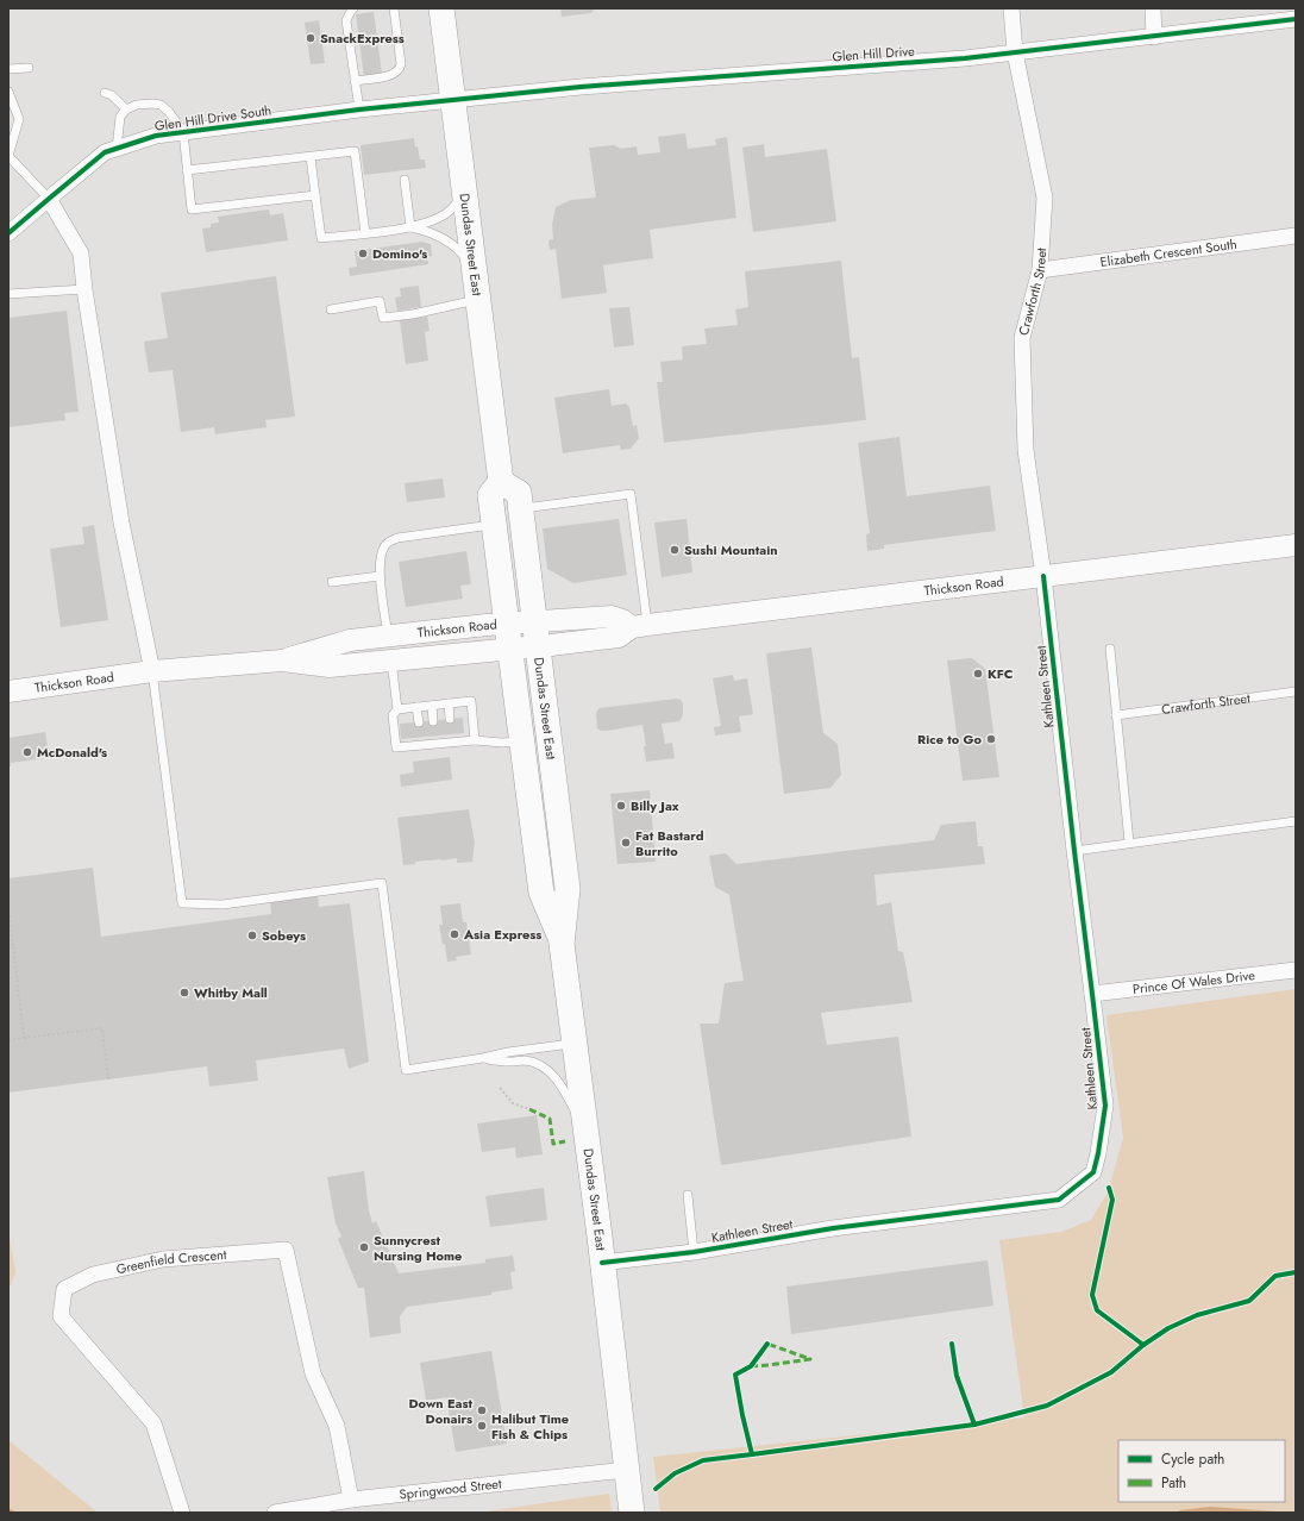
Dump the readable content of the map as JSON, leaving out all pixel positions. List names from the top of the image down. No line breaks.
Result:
{"streets":{"main road":["Dundas Street East","Thickson Road"],"street":["Glen Hill Drive","Glen Hill Drive South","Elizabeth Crescent South","Crawforth Street","Kathleen Street","Prince Of Wales Drive","Greenfield Crescent","Springwood Street"]},"crossings":[["Glen Hill Drive","Glen Hill Drive South"],["Glen Hill Drive","Dundas Street East"],["Glen Hill Drive","Crawforth Street"],["Glen Hill Drive South","Dundas Street East"],["Dundas Street East","Thickson Road"],["Dundas Street East","Kathleen Street"],["Dundas Street East","Springwood Street"],["Elizabeth Crescent South","Crawforth Street"],["Crawforth Street","Thickson Road"],["Crawforth Street","Kathleen Street"],["Thickson Road","Kathleen Street"],["Kathleen Street","Prince Of Wales Drive"],["Greenfield Crescent","Springwood Street"]],"places":["SnackExpress","Domino's","Sushi Mountain","KFC","Rice to Go","McDonald's","Billy Jax","Fat Bastard Burrito","Asia Express","Sobeys","Whitby Mall","Sunnycrest Nursing Home","Down East Donairs","Halibut Time Fish & Chips"],"legend":["Cycle path","Path"]}
